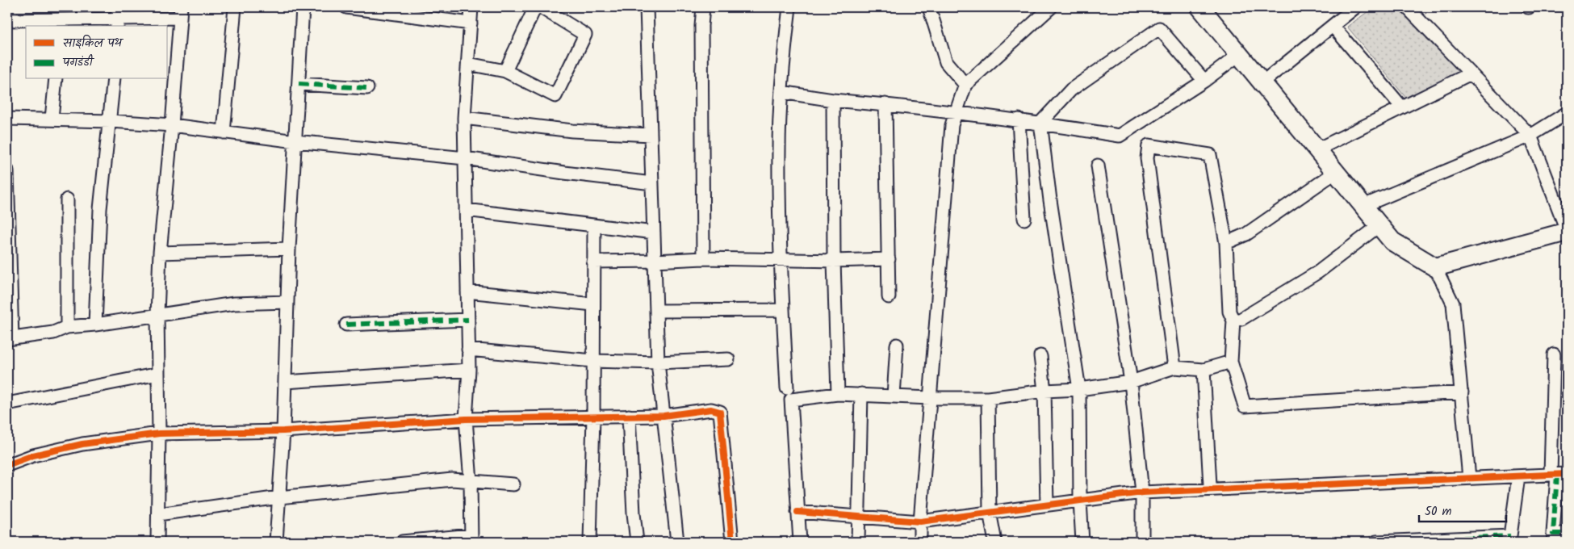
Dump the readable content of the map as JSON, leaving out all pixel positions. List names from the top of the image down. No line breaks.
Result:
{"legend":["साइकिल पथ","पगडंडी"],"scale_bar":"50 m"}
